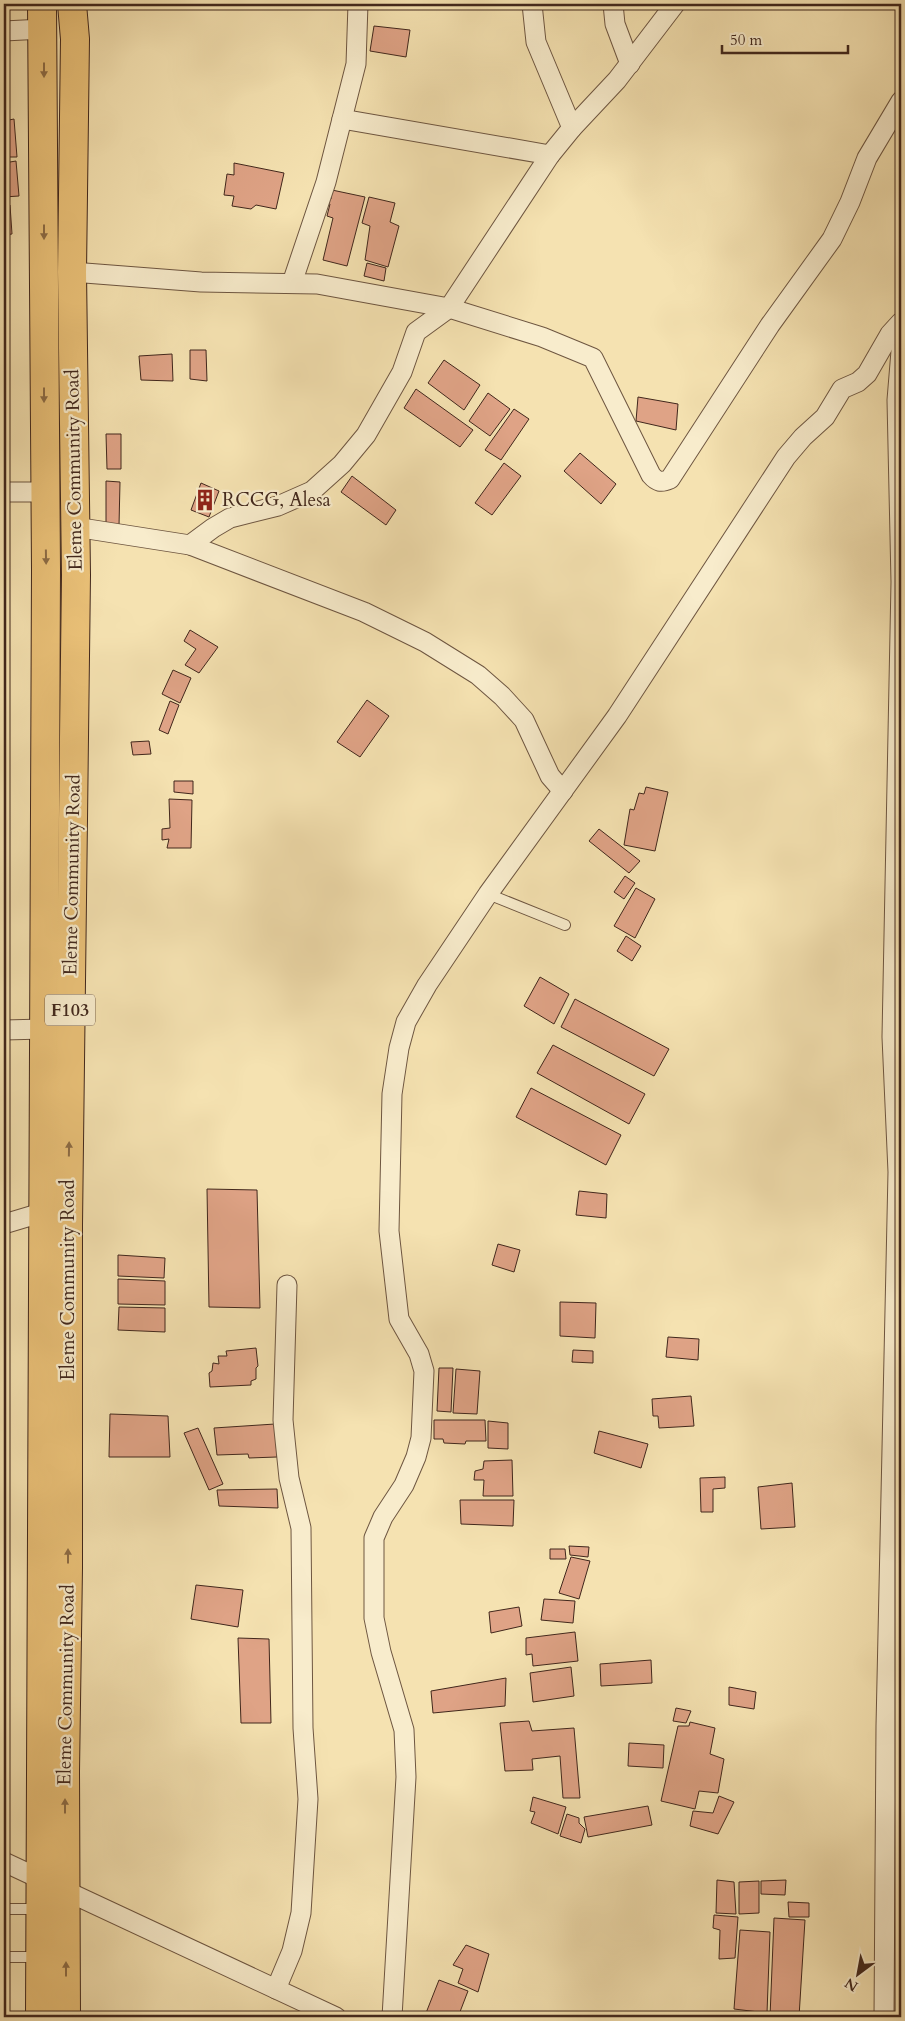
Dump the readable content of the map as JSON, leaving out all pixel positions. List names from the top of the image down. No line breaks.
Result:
{"streets":{"main road":["Eleme Community Road","F103"]},"places":{"building":["RCCG, Alesa"]},"scale_bar":"50 m","north":"bottom left"}
